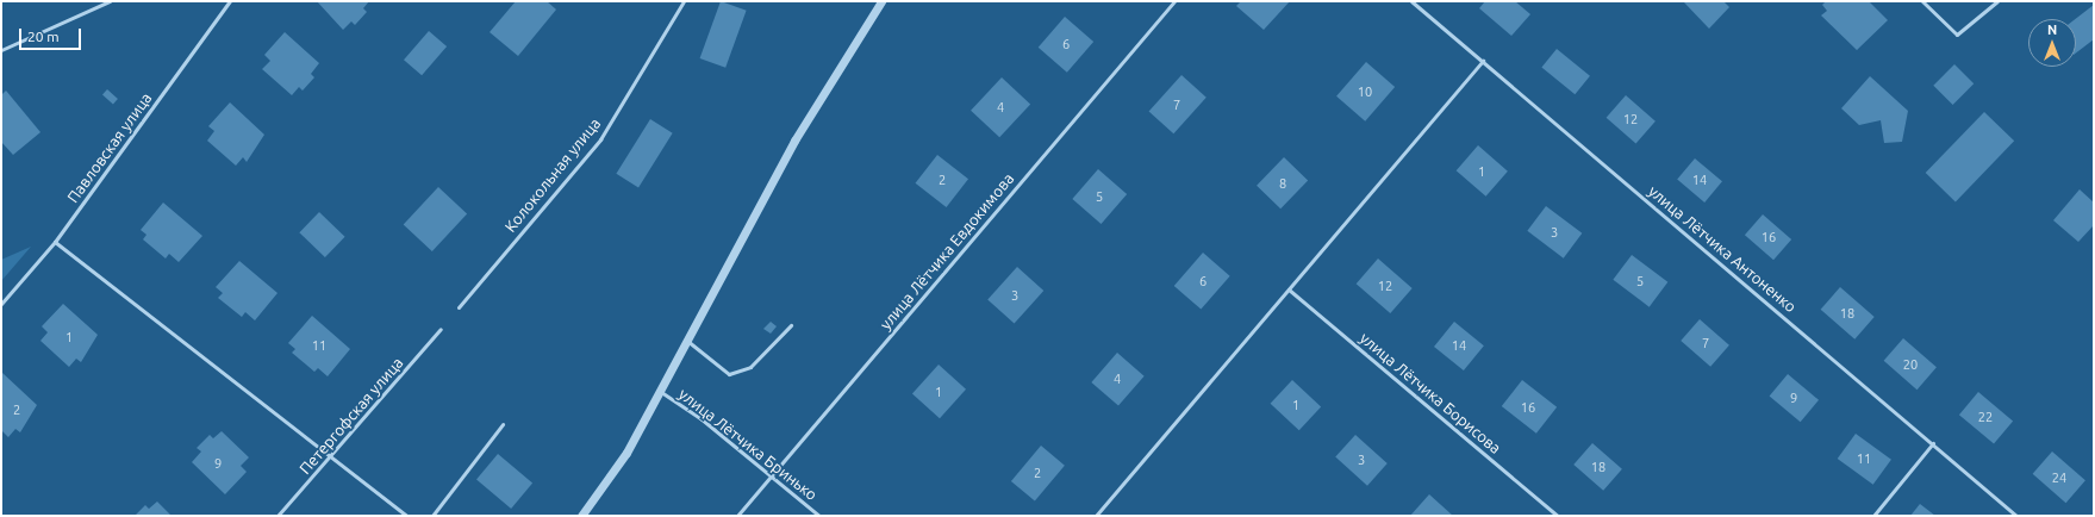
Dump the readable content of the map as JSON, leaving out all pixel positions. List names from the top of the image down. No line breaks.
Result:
{"streets":{"lane":["Павловская улица","Колокольная улица","улица Лётчика Антоненко","улица Лётчика Евдокимова","улица Лётчика Борисова","Петергофская улица","улица Лётчика Бринько"]},"crossings":[["улица Лётчика Евдокимова","улица Лётчика Бринько"]],"house_numbers":["6","10","7","4","12","1","2","14","8","5","3","16","6","5","12","3","18","1","7","11","14","20","4","1","9","1","16","2","22","11","3","9","18","2","24"],"scale_bar":"20 m","north":"top"}
